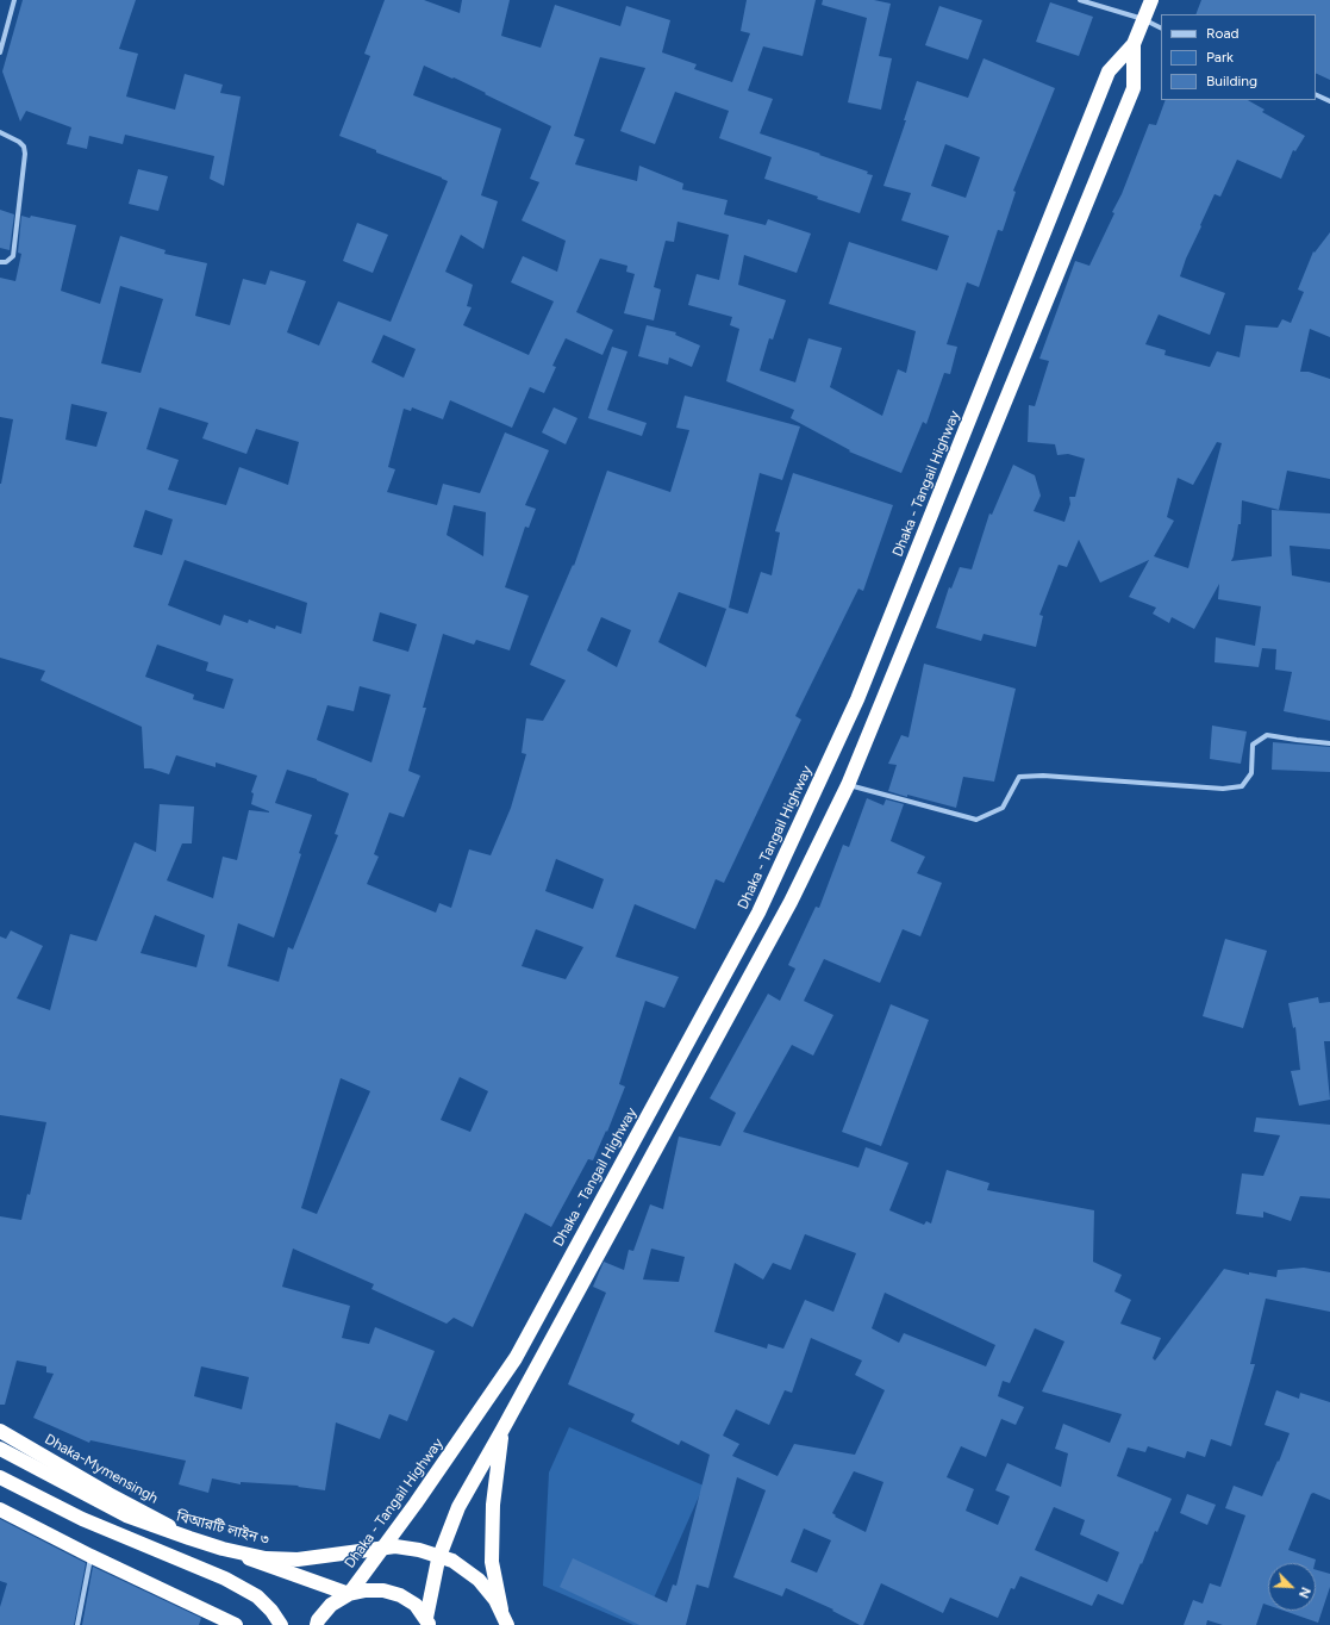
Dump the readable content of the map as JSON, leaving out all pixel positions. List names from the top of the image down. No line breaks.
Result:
{"streets":{"highway":["Dhaka - Tangail Highway","Dhaka-Mymensingh","বিআরটি লাইন ৩"]},"crossings":[["Dhaka - Tangail Highway","Dhaka-Mymensingh"]],"legend":["Road","Park","Building"],"north":"bottom right"}
